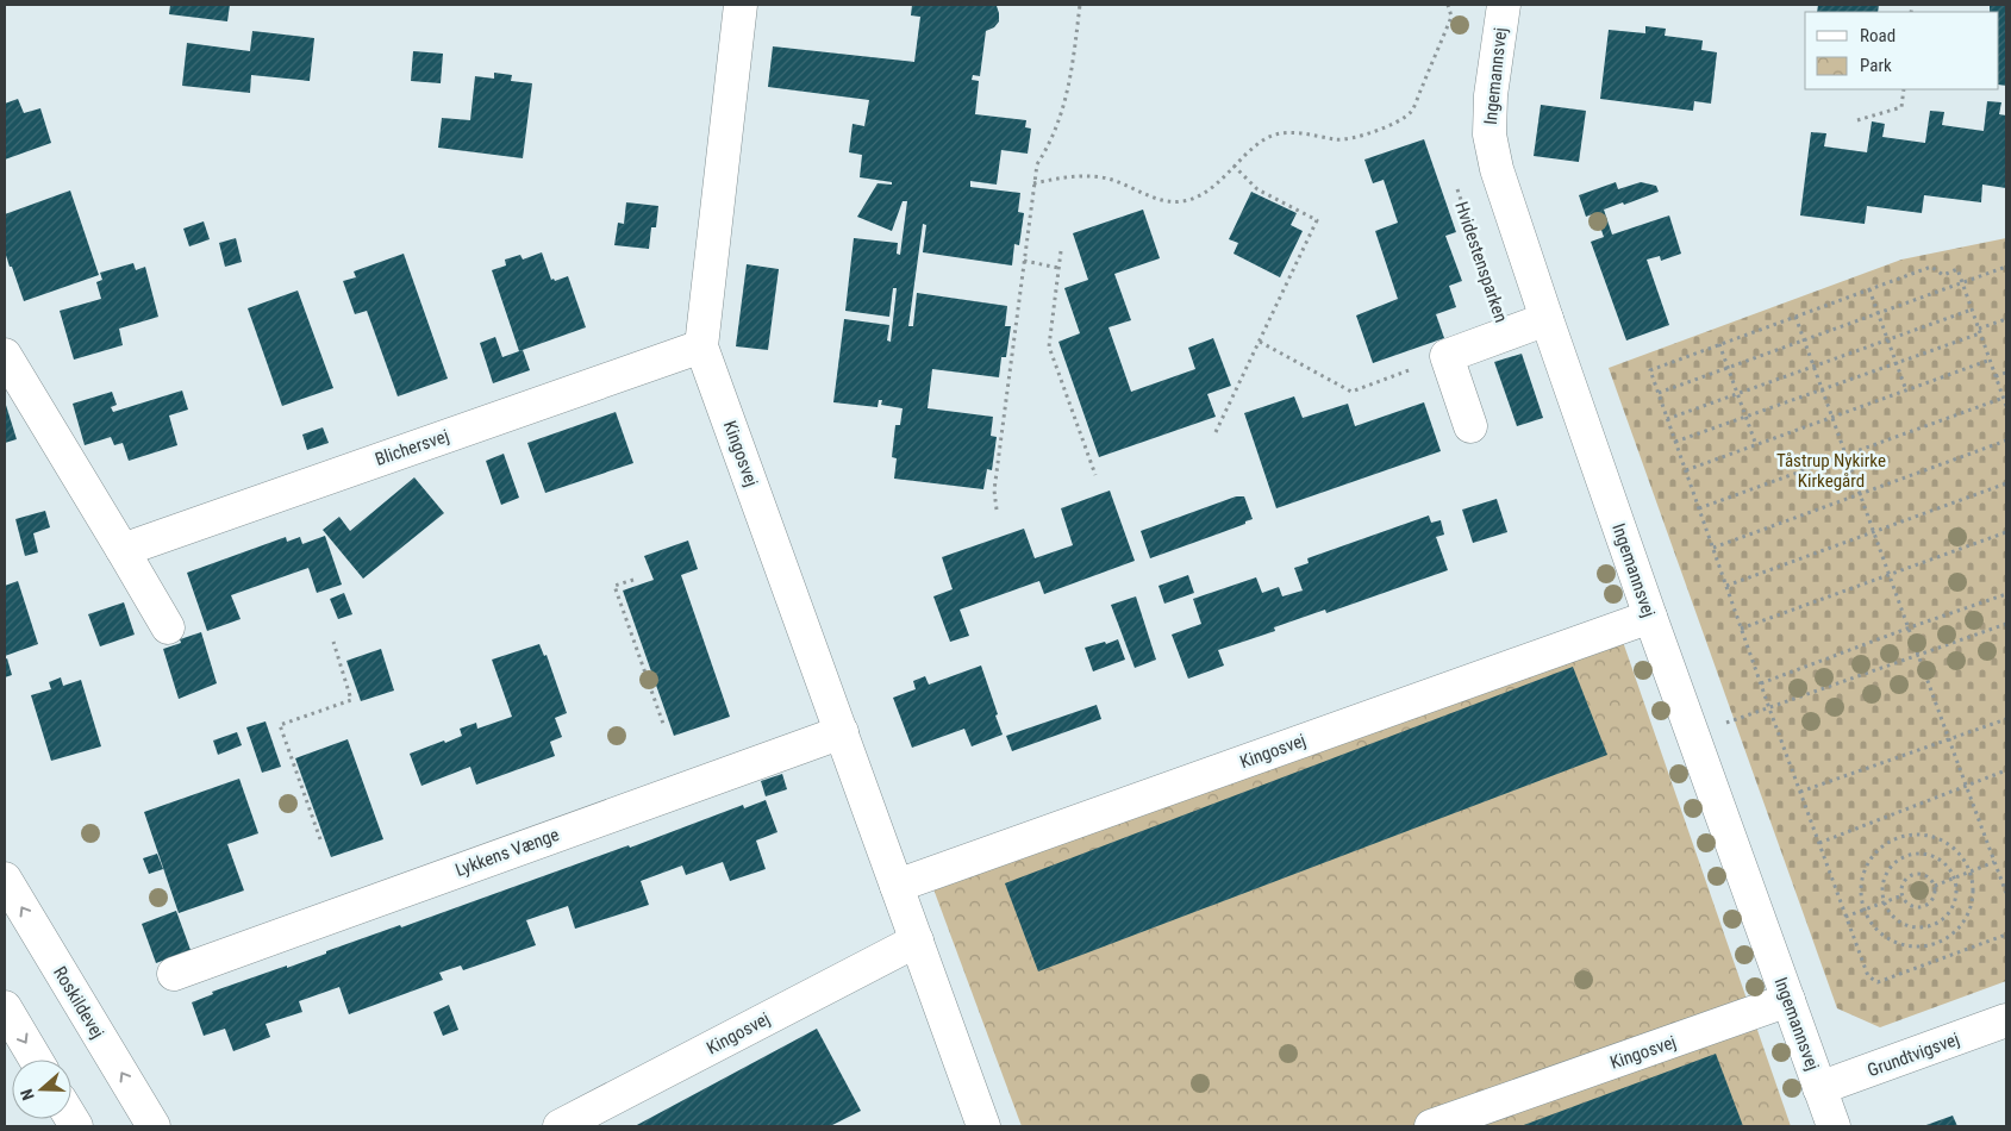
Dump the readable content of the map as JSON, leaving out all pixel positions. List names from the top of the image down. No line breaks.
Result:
{"streets":{"street":["Ingemannsvej","Hvidestensparken","Blichersvej","Kingosvej","Lykkens Vænge","Roskildevej","Grundtvigsvej"]},"crossings":[["Ingemannsvej","Hvidestensparken"],["Ingemannsvej","Kingosvej"],["Ingemannsvej","Grundtvigsvej"],["Blichersvej","Kingosvej"],["Kingosvej","Lykkens Vænge"]],"one_way":["Roskildevej"],"parks":["Tåstrup Nykirke Kirkegård"],"legend":["Road","Park"],"north":"left"}
